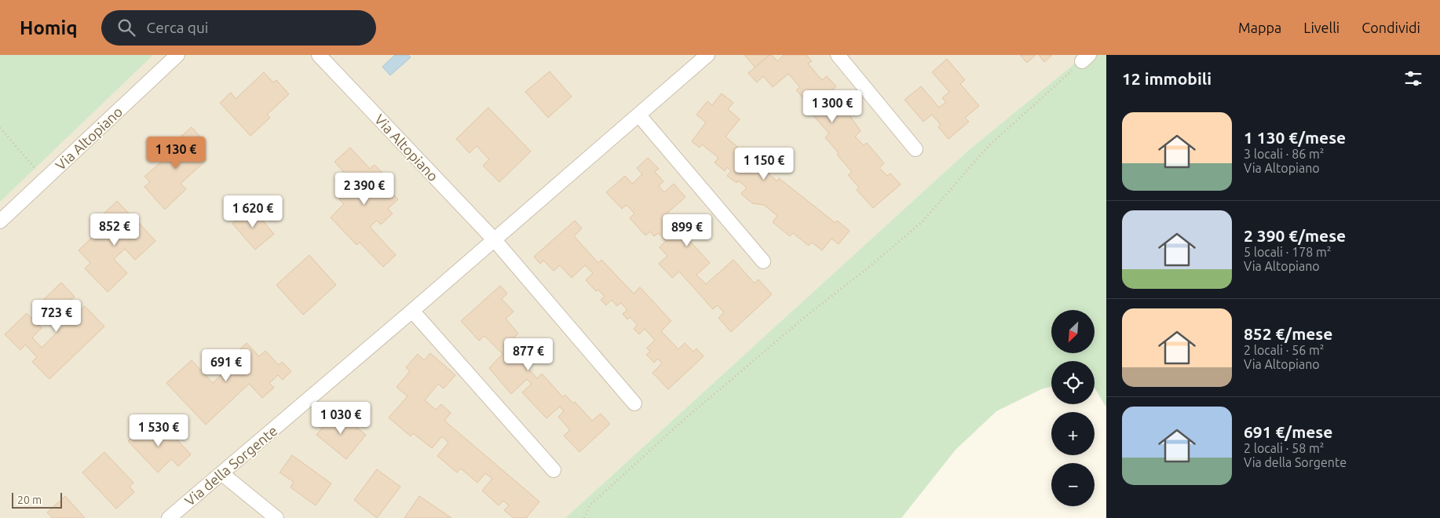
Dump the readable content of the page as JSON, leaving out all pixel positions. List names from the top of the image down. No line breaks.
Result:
{"streets":{"street":["Via Altopiano","Via della Sorgente"]},"scale_bar":"20 m","north":"bottom left","page":{"header":"Homiq","search":"Cerca qui","nav":["Mappa","Livelli","Condividi"],"heading":"12 immobili","price":["1 300 €","1 130 €","1 150 €","2 390 €","1 620 €","852 €","899 €","723 €","877 €","691 €","1 030 €","1 530 €"],"list":[{"name":"1 130 €/mese","note":"3 locali · 86 m² · Via Altopiano"},{"name":"2 390 €/mese","note":"5 locali · 178 m² · Via Altopiano"},{"name":"852 €/mese","note":"2 locali · 56 m² · Via Altopiano"},{"name":"691 €/mese","note":"2 locali · 58 m² · Via della Sorgente"}],"map_buttons":["+","−"],"scale":"20 m"}}
